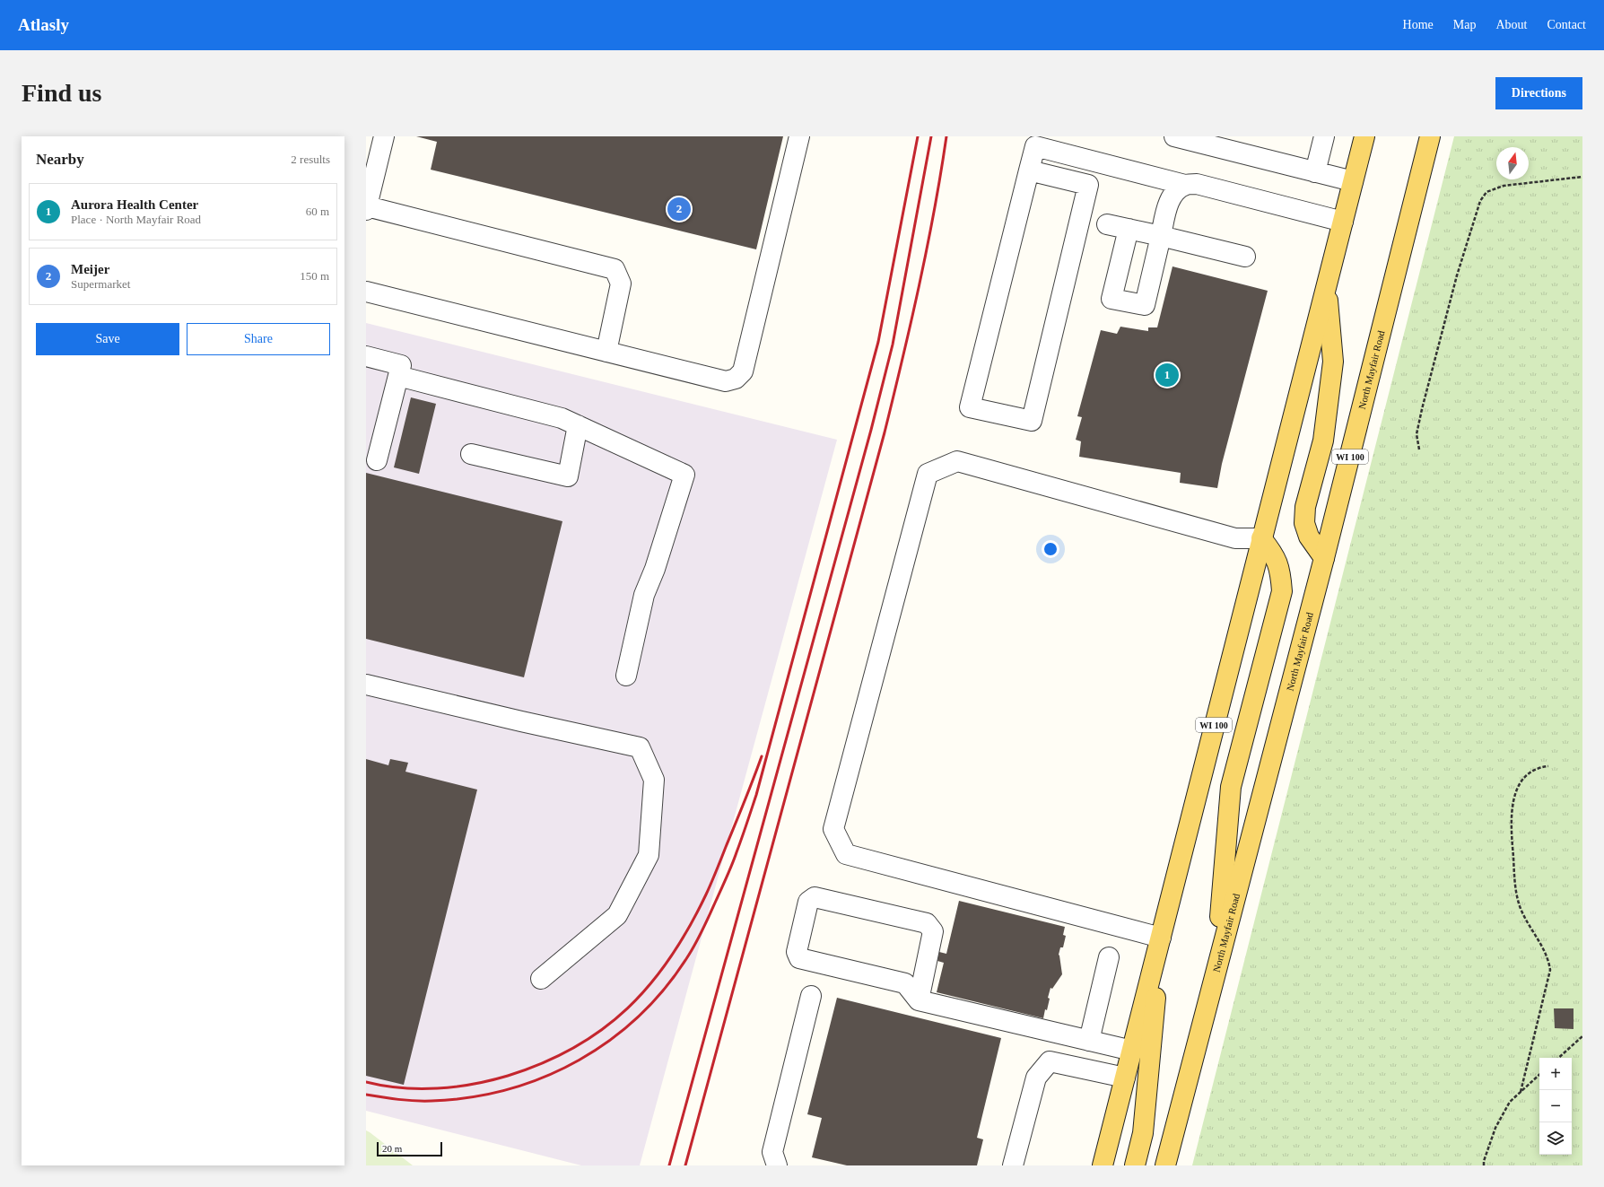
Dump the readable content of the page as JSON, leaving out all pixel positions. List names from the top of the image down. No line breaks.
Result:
{"streets":{"main road":["North Mayfair Road","WI 100"]},"scale_bar":"20 m","north":"top","page":{"header":"Atlasly","nav":["Home","Map","About","Contact"],"buttons":["Directions",["Save","Share"]],"title":"Find us","heading":["Nearby","2 results"],"list":[{"mark":"1","name":"Aurora Health Center","note":"Place · North Mayfair Road","value":"60 m"},{"mark":"2","name":"Meijer","note":"Supermarket","value":"150 m"}],"pins":["2","1"],"map_buttons":["+","−"],"scale":"20 m"}}
